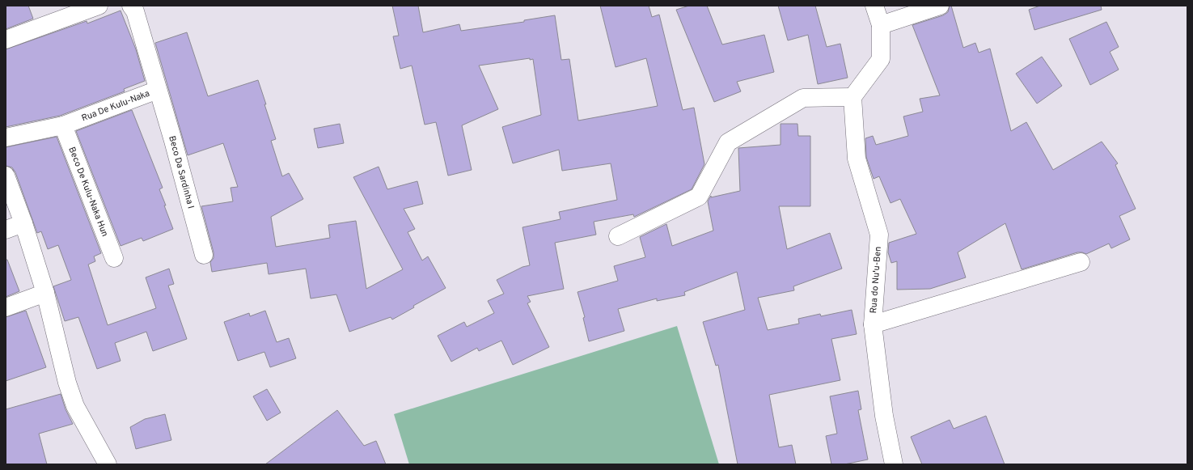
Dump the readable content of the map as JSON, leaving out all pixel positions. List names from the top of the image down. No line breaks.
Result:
{"streets":{"street":["Rua De Kulu-Naka","Beco Da Sardinha I","Beco De Kulu-Naka Hun","Rua do Nu'u-Ben"]},"crossings":[["Rua De Kulu-Naka","Beco Da Sardinha I"],["Rua De Kulu-Naka","Beco De Kulu-Naka Hun"]]}
